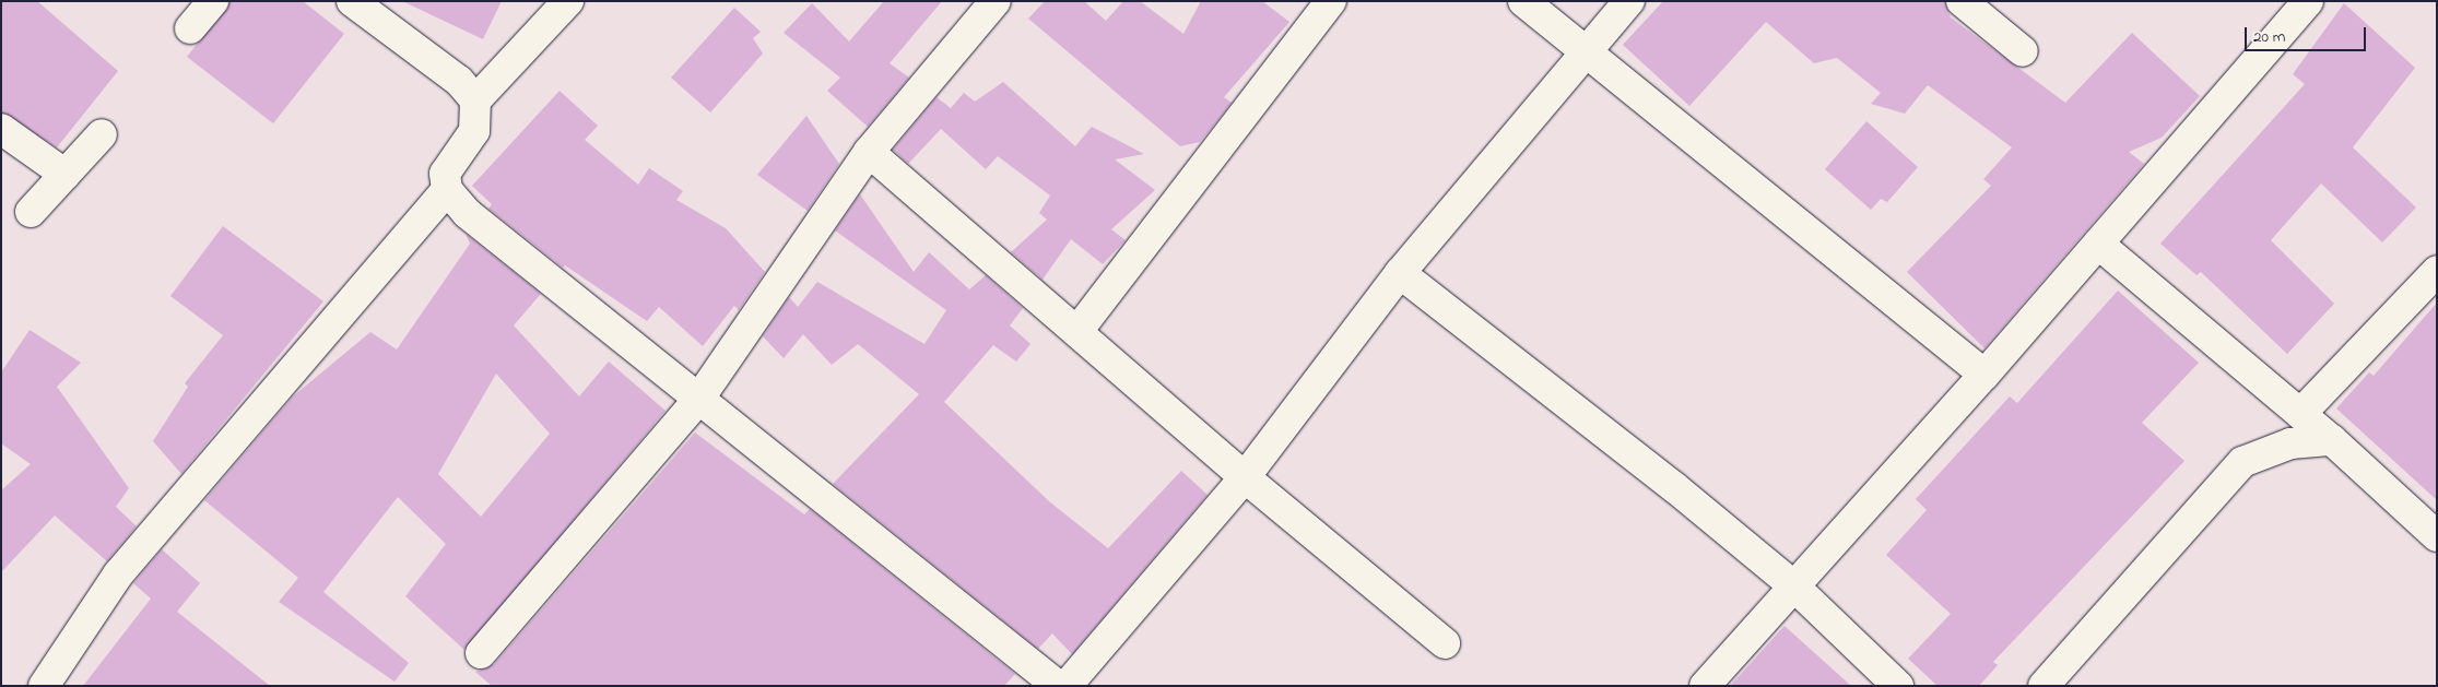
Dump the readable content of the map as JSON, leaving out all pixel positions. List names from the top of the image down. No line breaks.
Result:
{"scale_bar":"20 m"}
